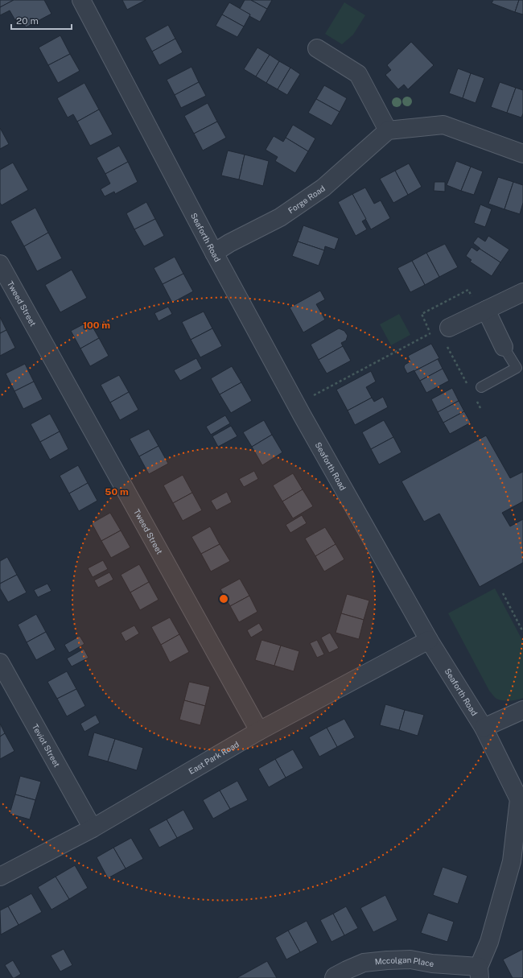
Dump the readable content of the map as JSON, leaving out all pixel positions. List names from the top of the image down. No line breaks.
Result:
{"streets":{"street":["Forge Road","Seaforth Road","Tweed Street","Teviot Street","East Park Road","Mccolgan Place"]},"crossings":[["Forge Road","Seaforth Road"],["Seaforth Road","East Park Road"],["Seaforth Road","Mccolgan Place"],["Tweed Street","East Park Road"],["Teviot Street","East Park Road"]],"scale_bar":"20 m","rings":["100 m","50 m"]}
